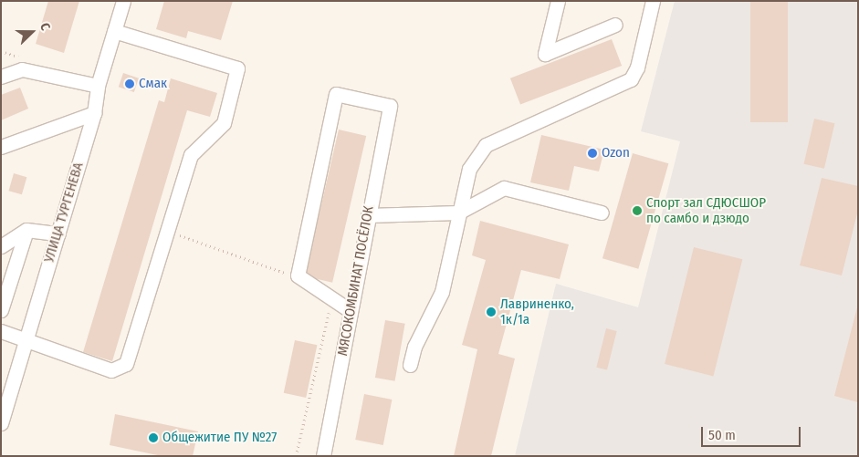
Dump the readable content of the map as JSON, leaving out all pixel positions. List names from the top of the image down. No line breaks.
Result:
{"streets":{"street":["УЛИЦА ТУРГЕНЕВА","МЯСОКОМБИНАТ ПОСЁЛОК"]},"places":["Смак","Ozon","Спорт зал СДЮСШОР по самбо и дзюдо","Лавриненко, 1к/1а","Общежитие ПУ №27"],"scale_bar":"50 m","north":"right"}
